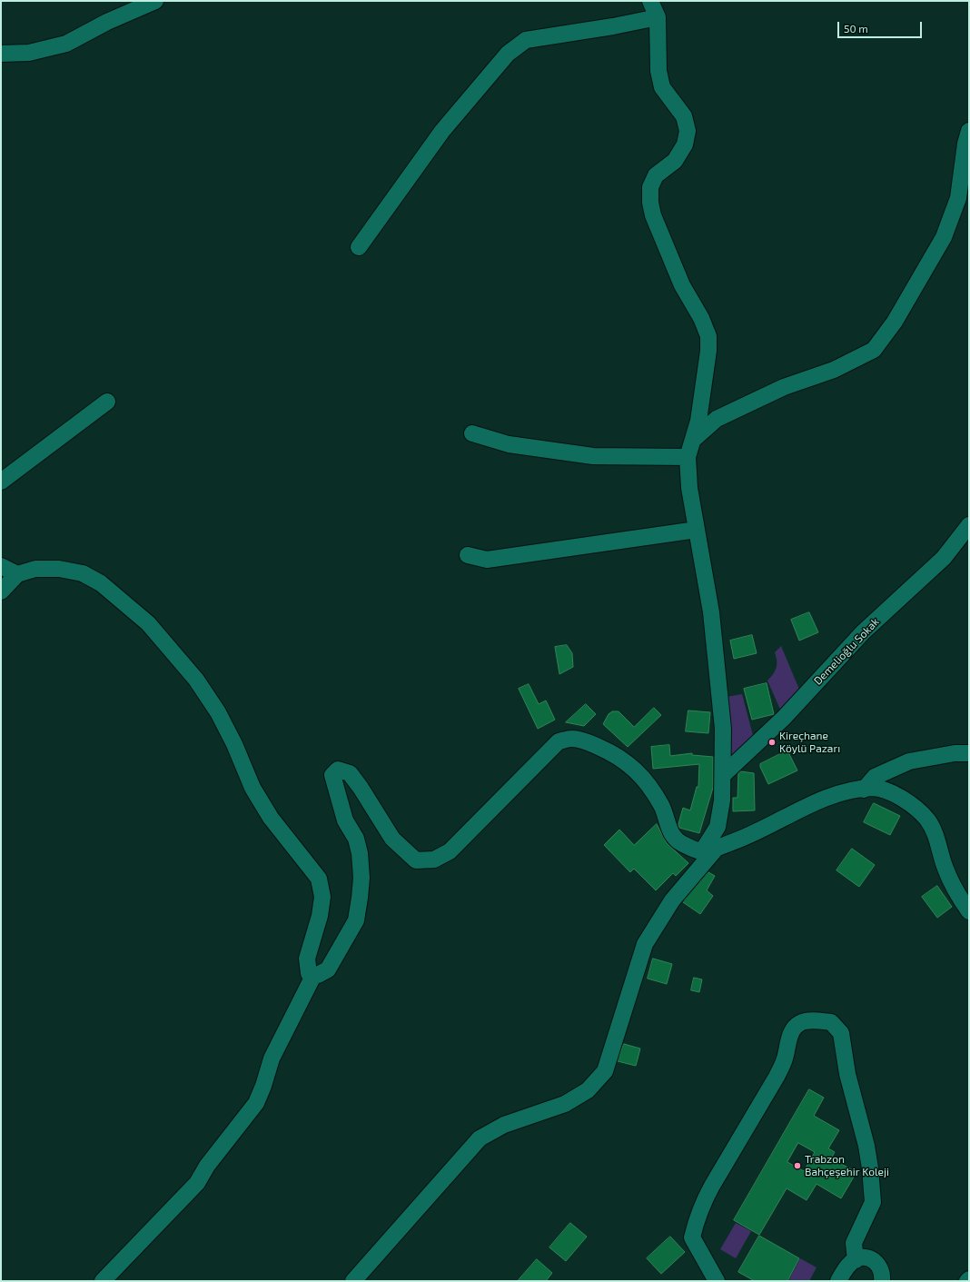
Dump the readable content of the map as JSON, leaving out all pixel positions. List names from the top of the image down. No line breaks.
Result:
{"streets":{"street":["Demelioğlu Sokak"]},"places":["Kireçhane Köylü Pazarı","Trabzon Bahçeşehir Koleji"],"scale_bar":"50 m"}
